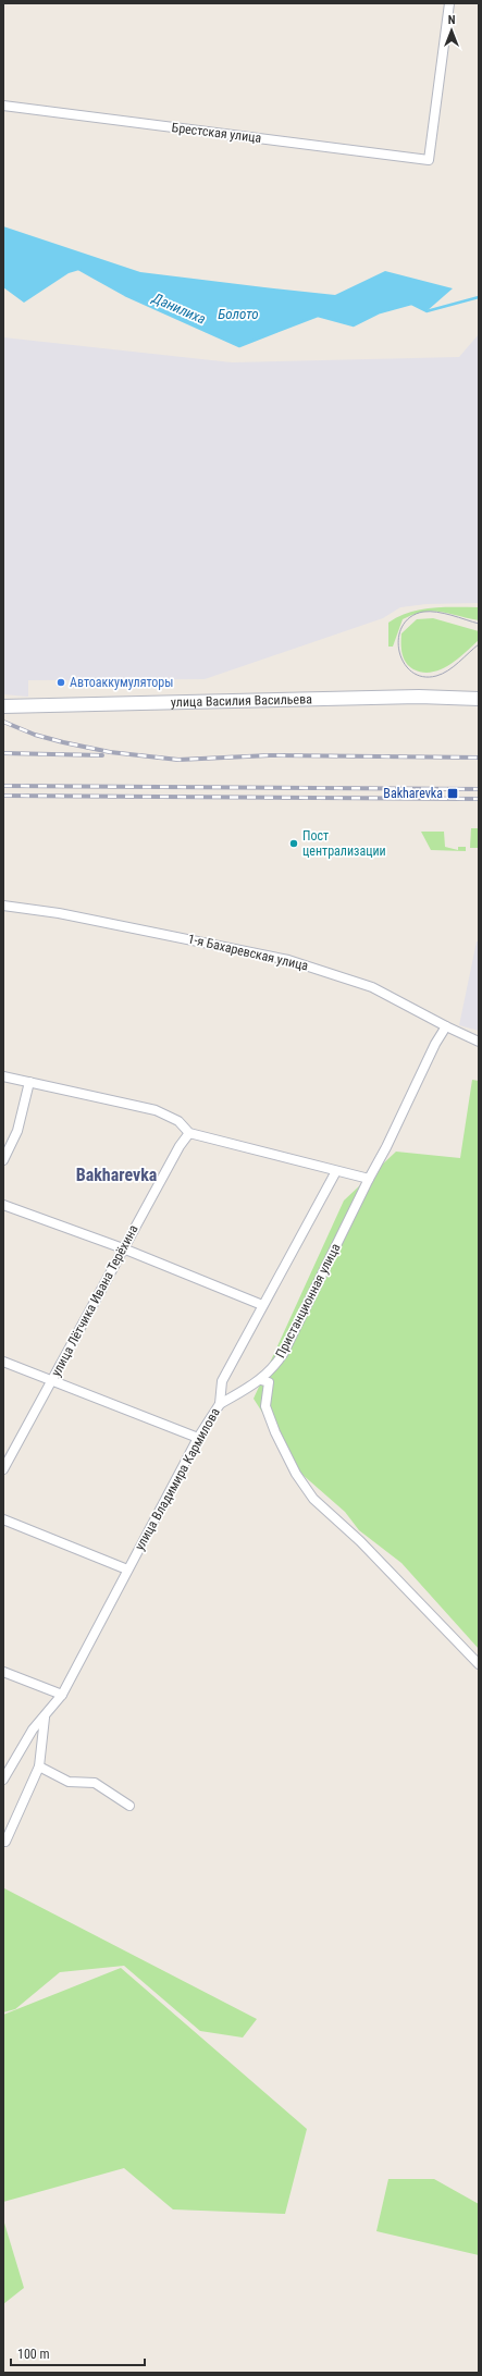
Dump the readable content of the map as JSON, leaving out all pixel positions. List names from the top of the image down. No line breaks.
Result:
{"streets":{"main road":["улица Василия Васильева"],"street":["Брестская улица","1-я Бахаревская улица","улица Лётчика Ивана Терёхина","Пристанционная улица","улица Владимира Кармилова"]},"crossings":[["1-я Бахаревская улица","Пристанционная улица"],["Пристанционная улица","улица Владимира Кармилова"]],"districts":["Bakharevka"],"water":["Данилиха","Болото"],"places":{"other":["Автоаккумуляторы","Пост централизации"],"transit":["Bakharevka"]},"scale_bar":"100 m","north":"top"}
